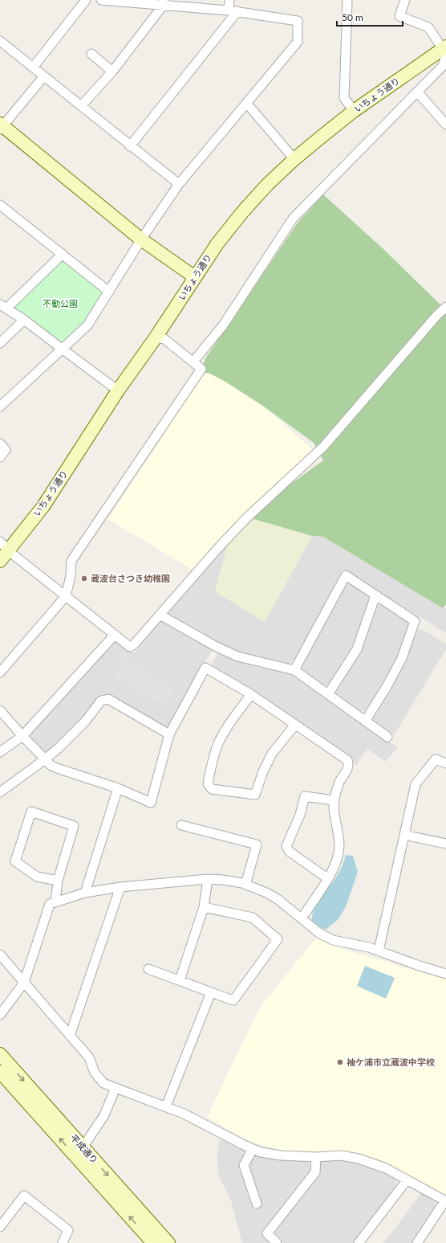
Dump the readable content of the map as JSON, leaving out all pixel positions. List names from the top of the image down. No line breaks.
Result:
{"streets":{"street":["いちょう通り","平成通り"]},"parks":["不動公園"],"places":["蔵波台さつき幼稚園","袖ケ浦市立蔵波中学校"],"scale_bar":"50 m"}
